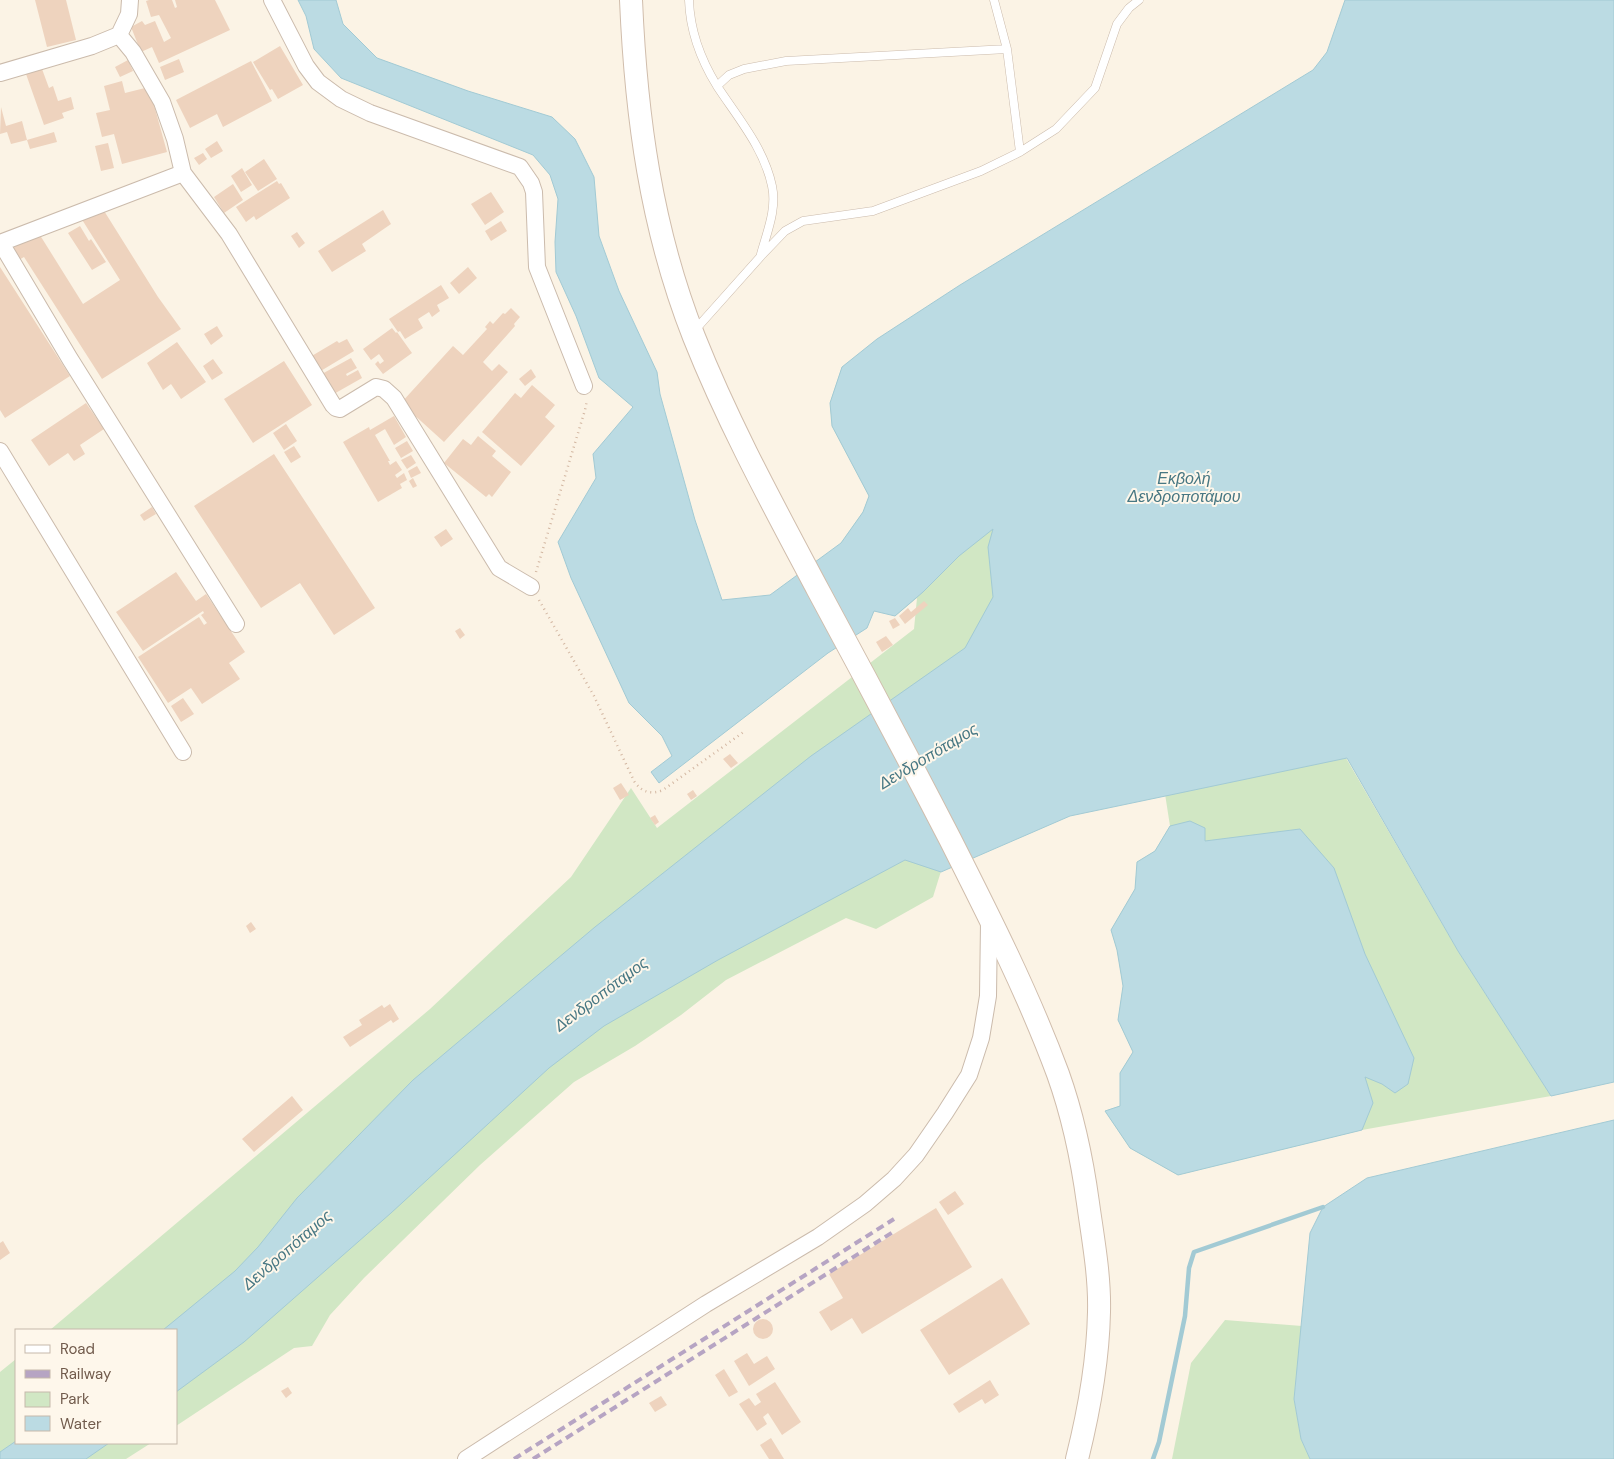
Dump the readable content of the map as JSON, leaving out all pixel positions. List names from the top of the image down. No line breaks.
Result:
{"water":["Εκβολή Δενδροποτάμου","Δενδροπόταμος"],"legend":["Road","Railway","Park","Water"]}
